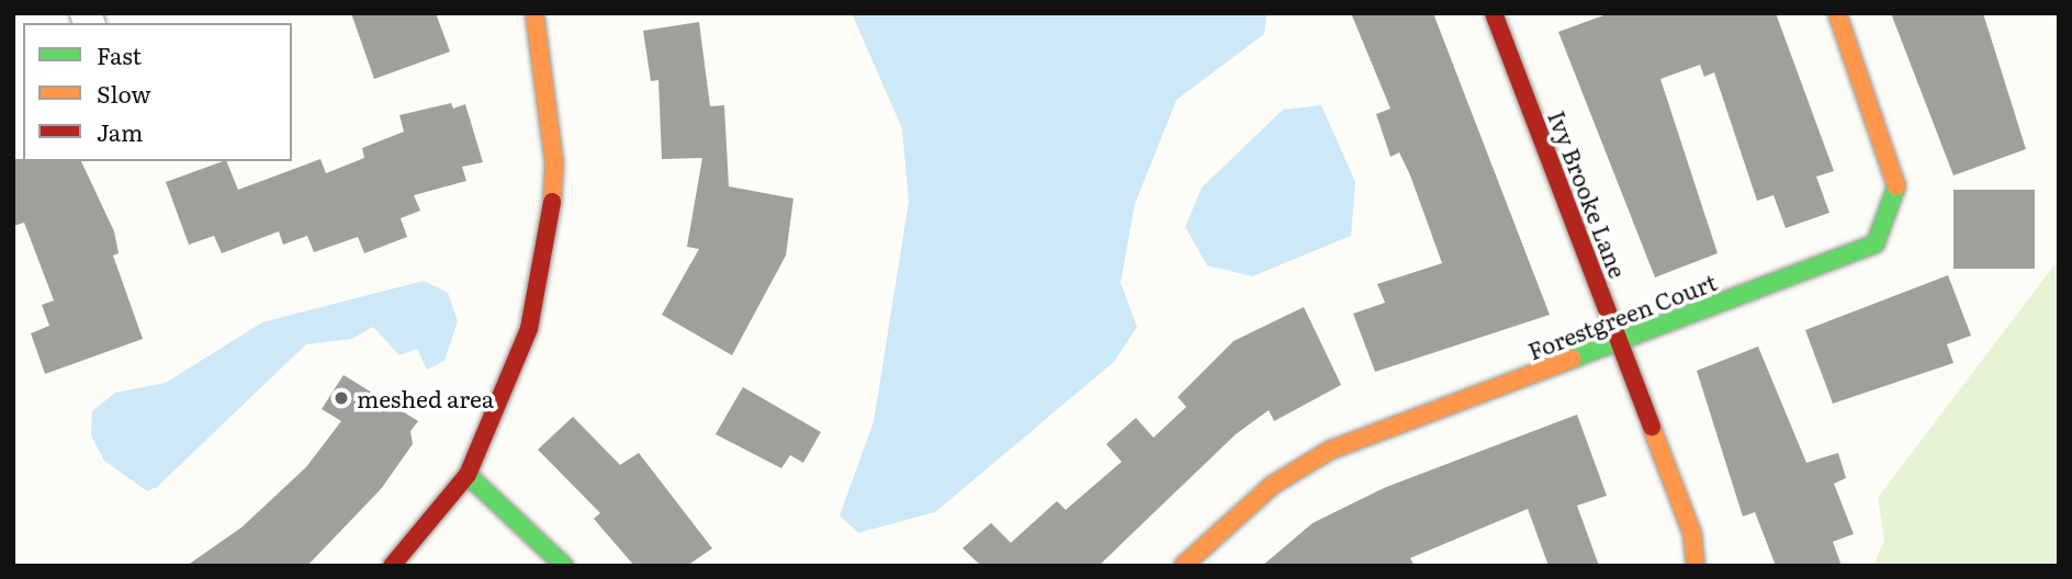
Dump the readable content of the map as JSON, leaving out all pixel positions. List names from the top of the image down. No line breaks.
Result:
{"streets":{"street":["Ivy Brooke Lane","Forestgreen Court"]},"crossings":[["Ivy Brooke Lane","Forestgreen Court"]],"places":["meshed area"],"legend":["Fast","Slow","Jam"]}
